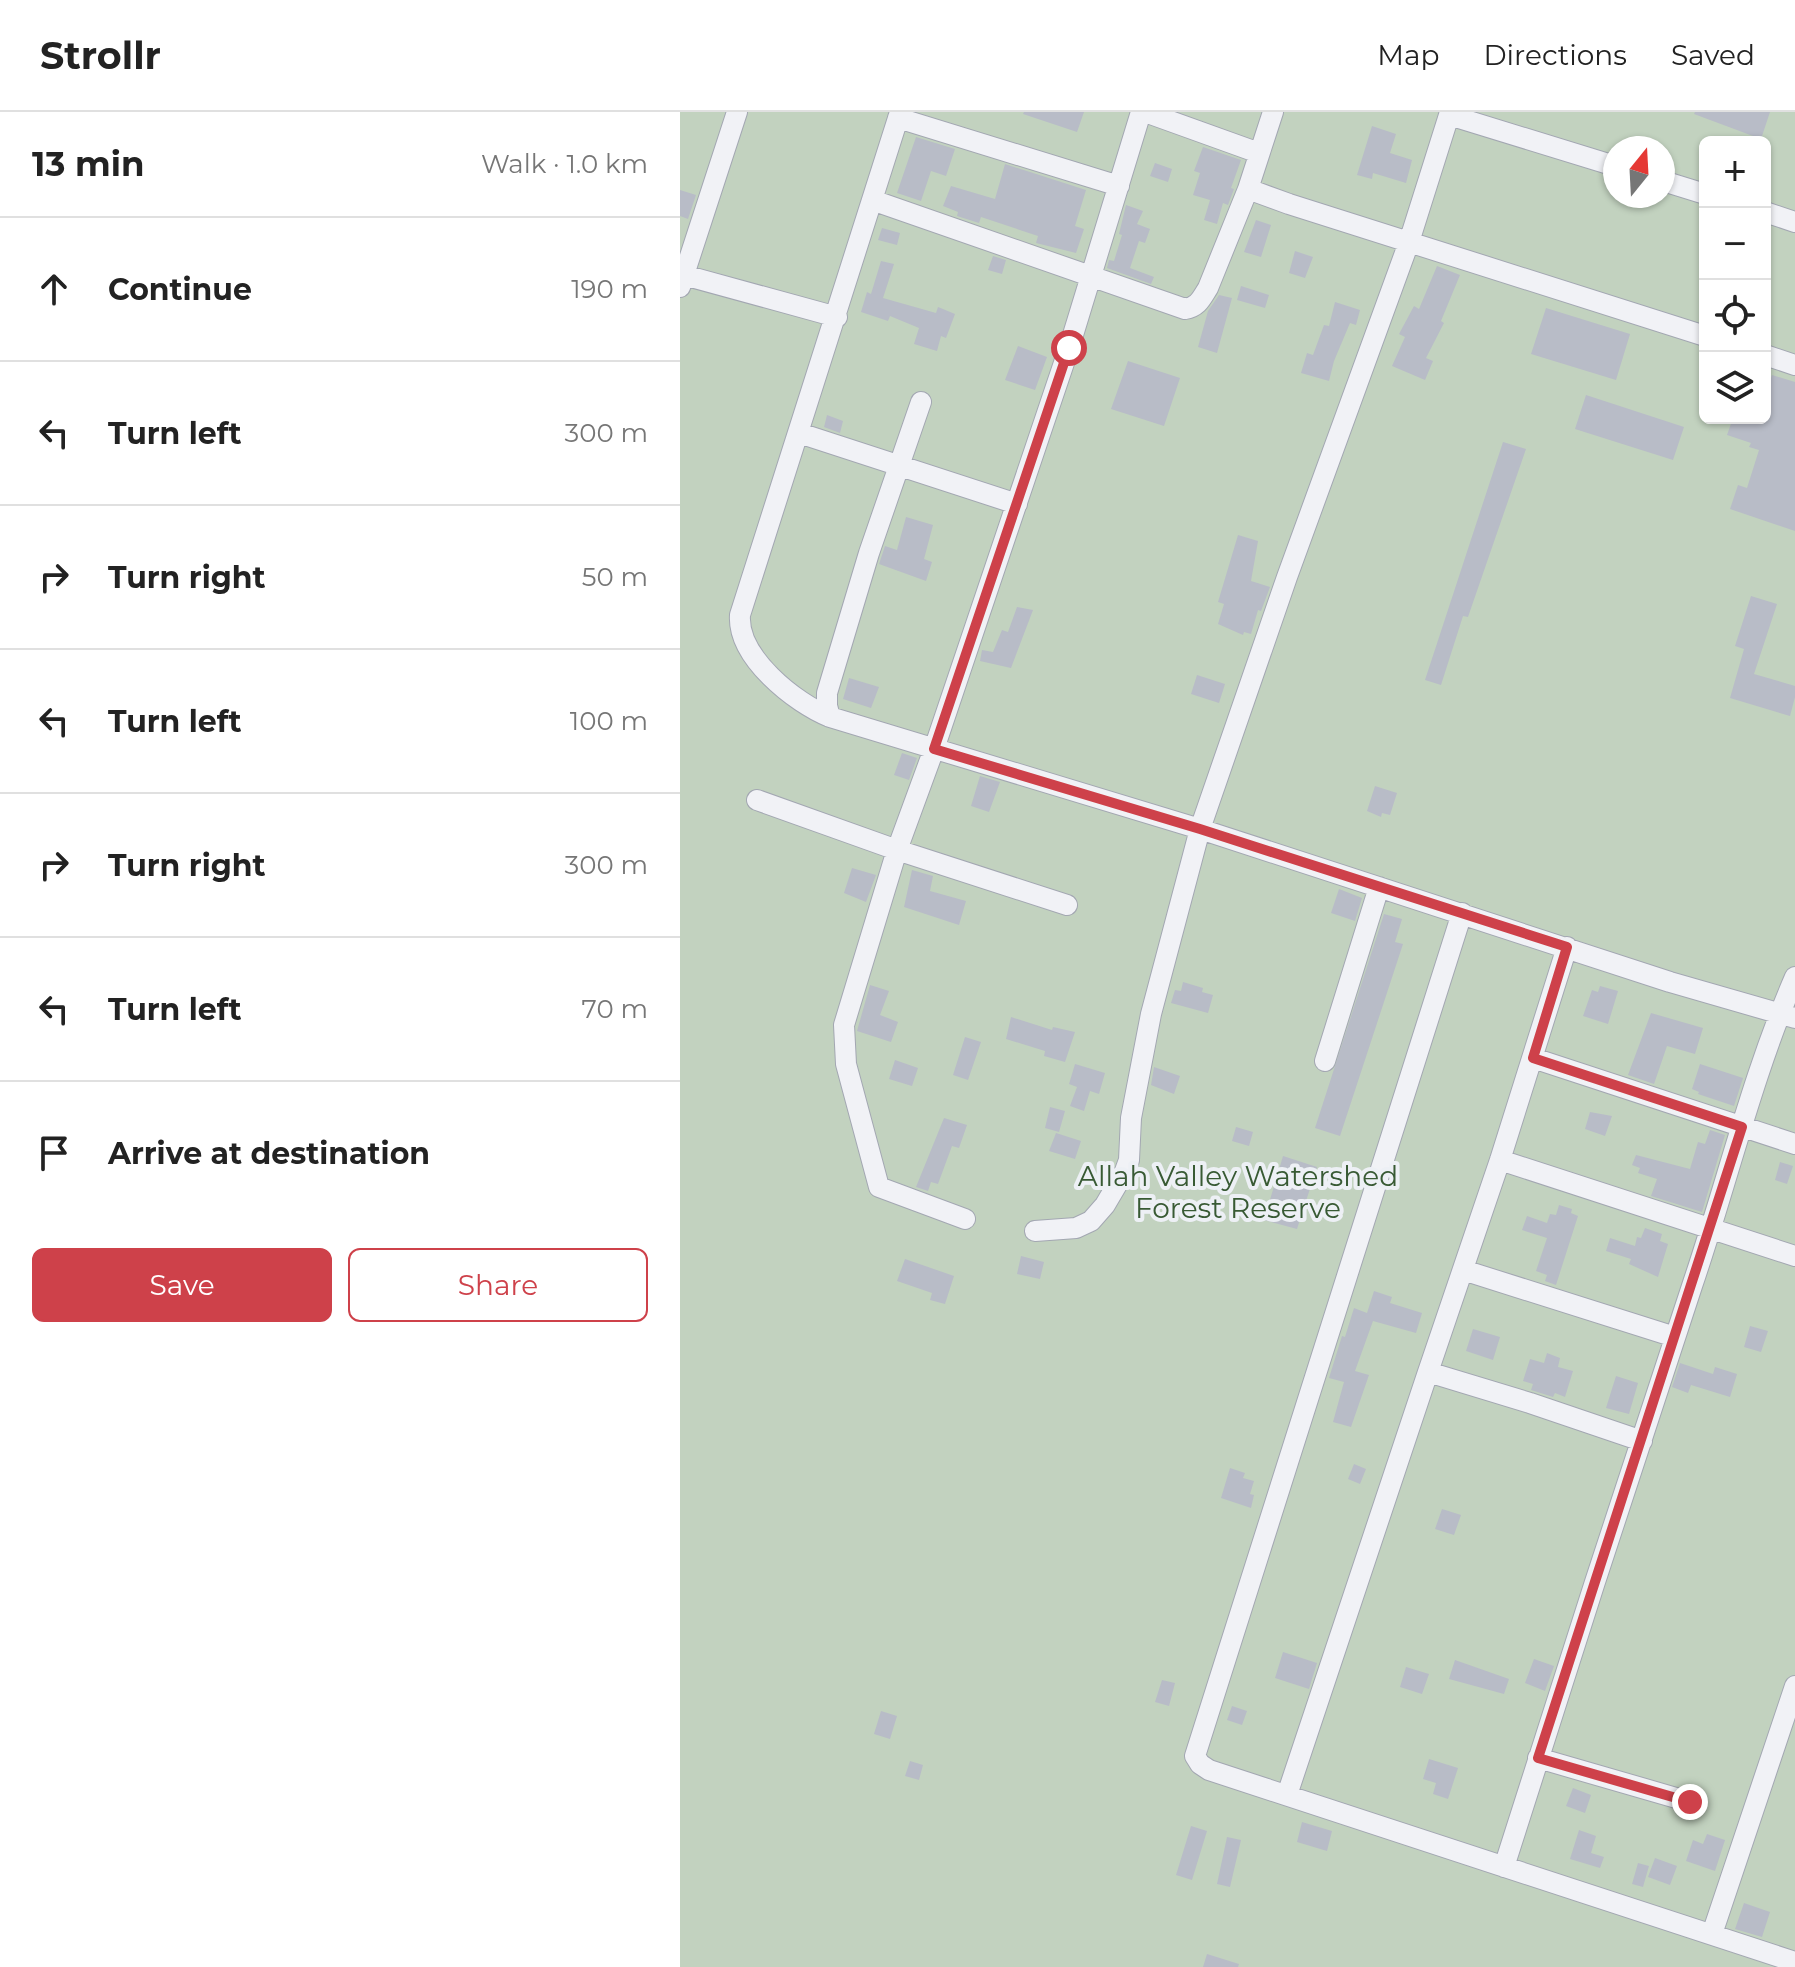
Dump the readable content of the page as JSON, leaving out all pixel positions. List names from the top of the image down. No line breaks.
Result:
{"parks":["Allah Valley Watershed Forest Reserve"],"north":"top","page":{"header":"Strollr","nav":["Map","Directions","Saved"],"heading":["13 min","Walk · 1.0 km"],"map_buttons":["+","−"],"list":[["Continue","190 m"],["Turn left","300 m"],["Turn right","50 m"],["Turn left","100 m"],["Turn right","300 m"],["Turn left","70 m"],"Arrive at destination"],"buttons":["Save","Share"]}}
